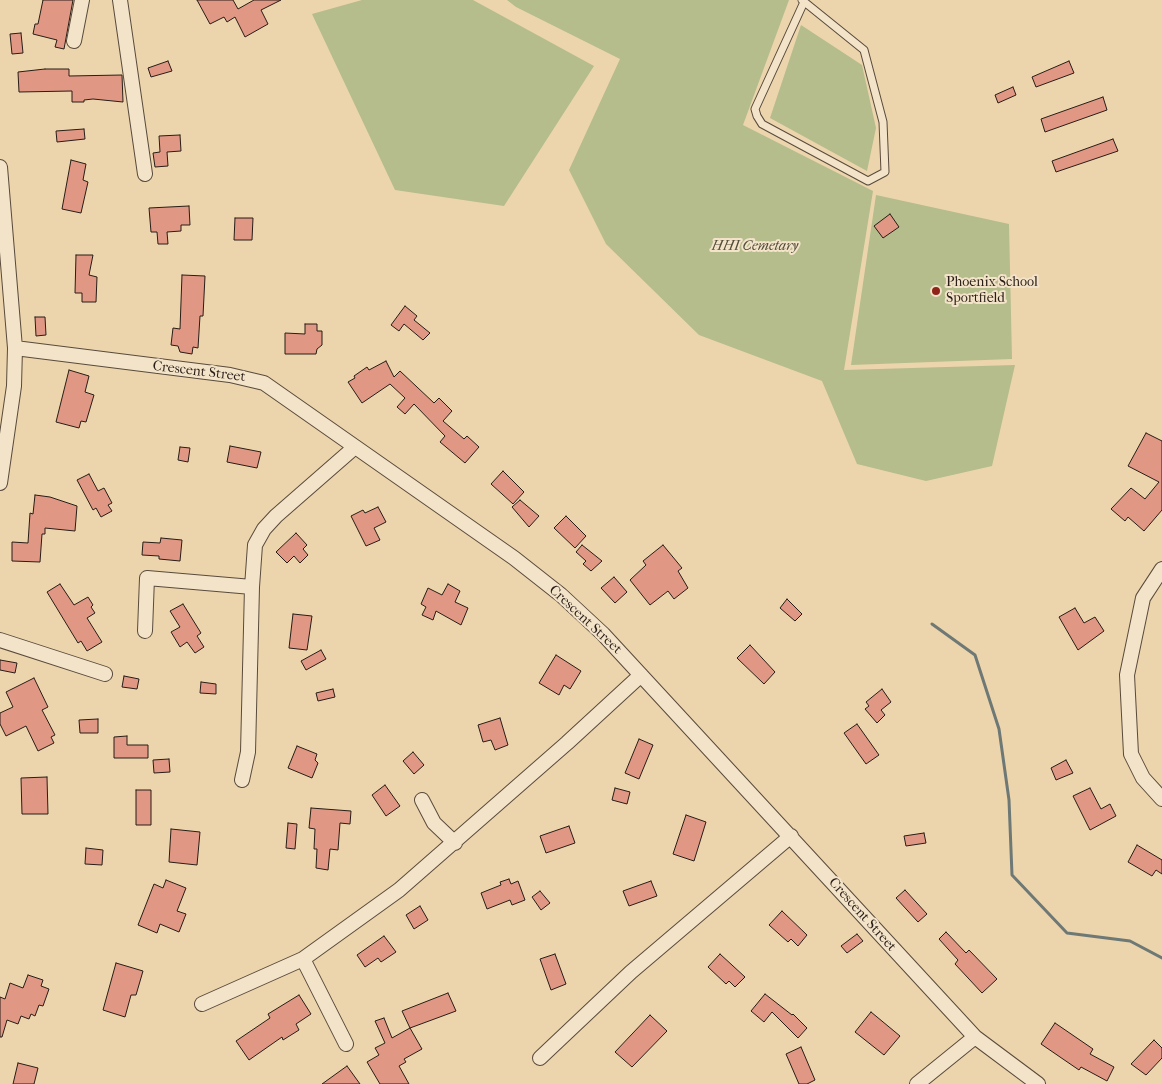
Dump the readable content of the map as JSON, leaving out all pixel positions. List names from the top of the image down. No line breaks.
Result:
{"streets":{"street":["Crescent Street"]},"parks":["HHI Cemetary"],"places":["Phoenix School Sportfield"]}
